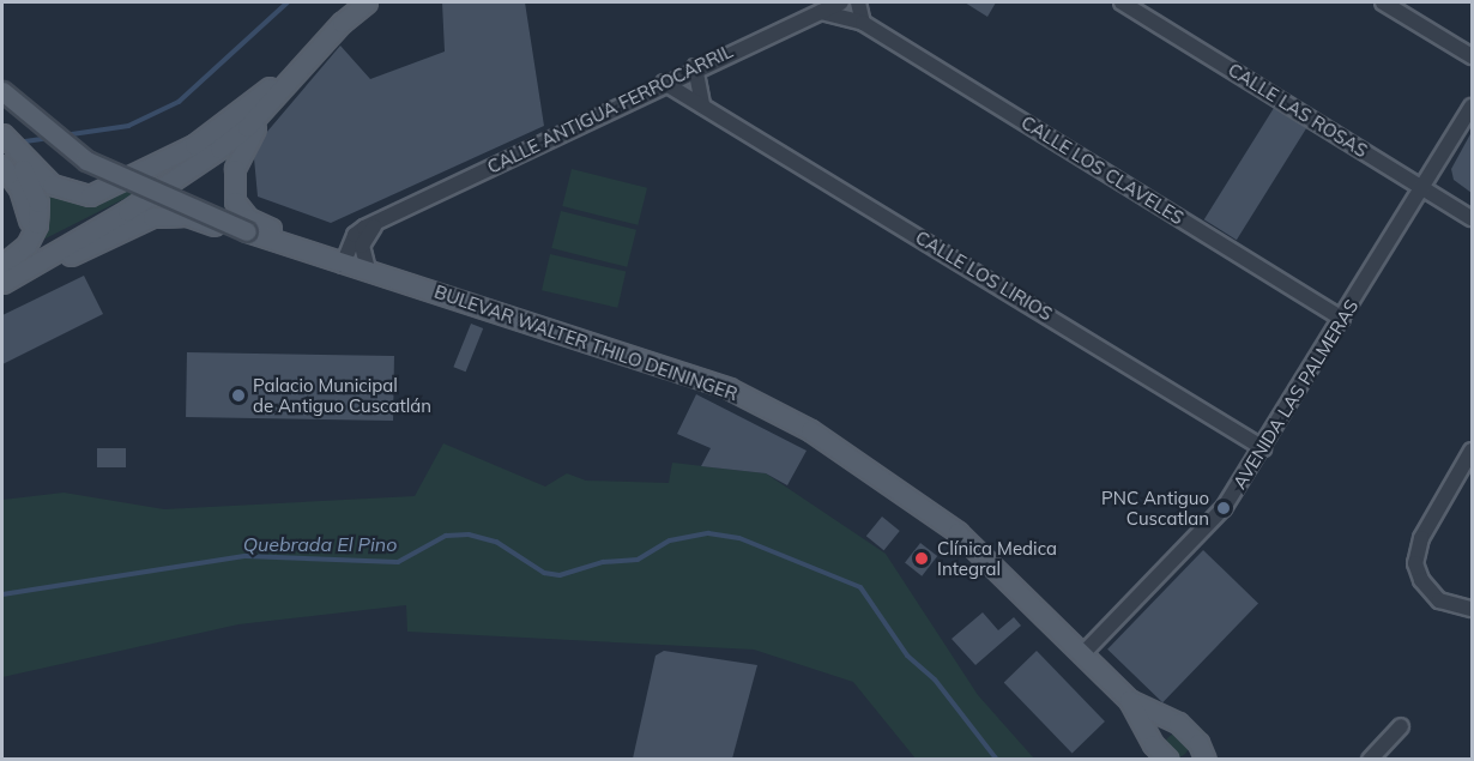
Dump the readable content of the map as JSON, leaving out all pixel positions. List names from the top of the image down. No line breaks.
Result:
{"streets":{"main road":["BULEVAR WALTER THILO DEININGER"],"street":["CALLE ANTIGUA FERROCARRIL","CALLE LAS ROSAS","CALLE LOS CLAVELES","CALLE LOS LIRIOS","AVENIDA LAS PALMERAS"]},"crossings":[["CALLE ANTIGUA FERROCARRIL","CALLE LOS CLAVELES"],["CALLE ANTIGUA FERROCARRIL","CALLE LOS LIRIOS"],["CALLE ANTIGUA FERROCARRIL","BULEVAR WALTER THILO DEININGER"],["CALLE LAS ROSAS","AVENIDA LAS PALMERAS"],["CALLE LOS CLAVELES","AVENIDA LAS PALMERAS"],["CALLE LOS LIRIOS","AVENIDA LAS PALMERAS"],["BULEVAR WALTER THILO DEININGER","AVENIDA LAS PALMERAS"]],"water":["Quebrada El Pino"],"places":["Palacio Municipal de Antiguo Cuscatlán","PNC Antiguo Cuscatlan","Clínica Medica Integral"]}
